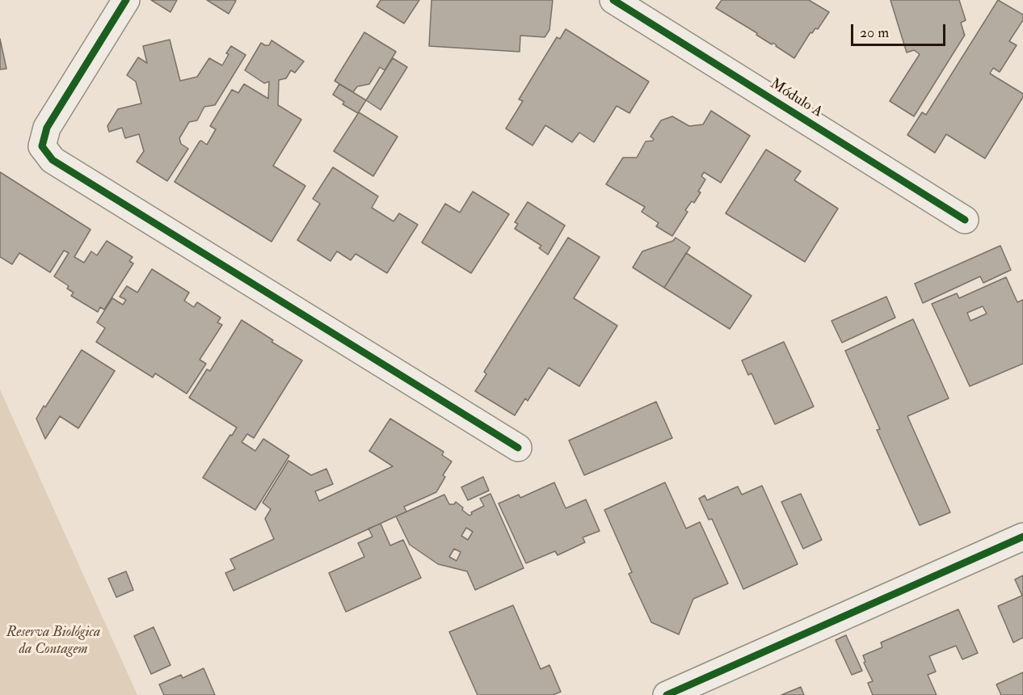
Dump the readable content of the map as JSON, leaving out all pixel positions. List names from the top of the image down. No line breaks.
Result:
{"streets":{"street":["Módulo A"]},"parks":["Reserva Biológica da Contagem"],"scale_bar":"20 m"}
